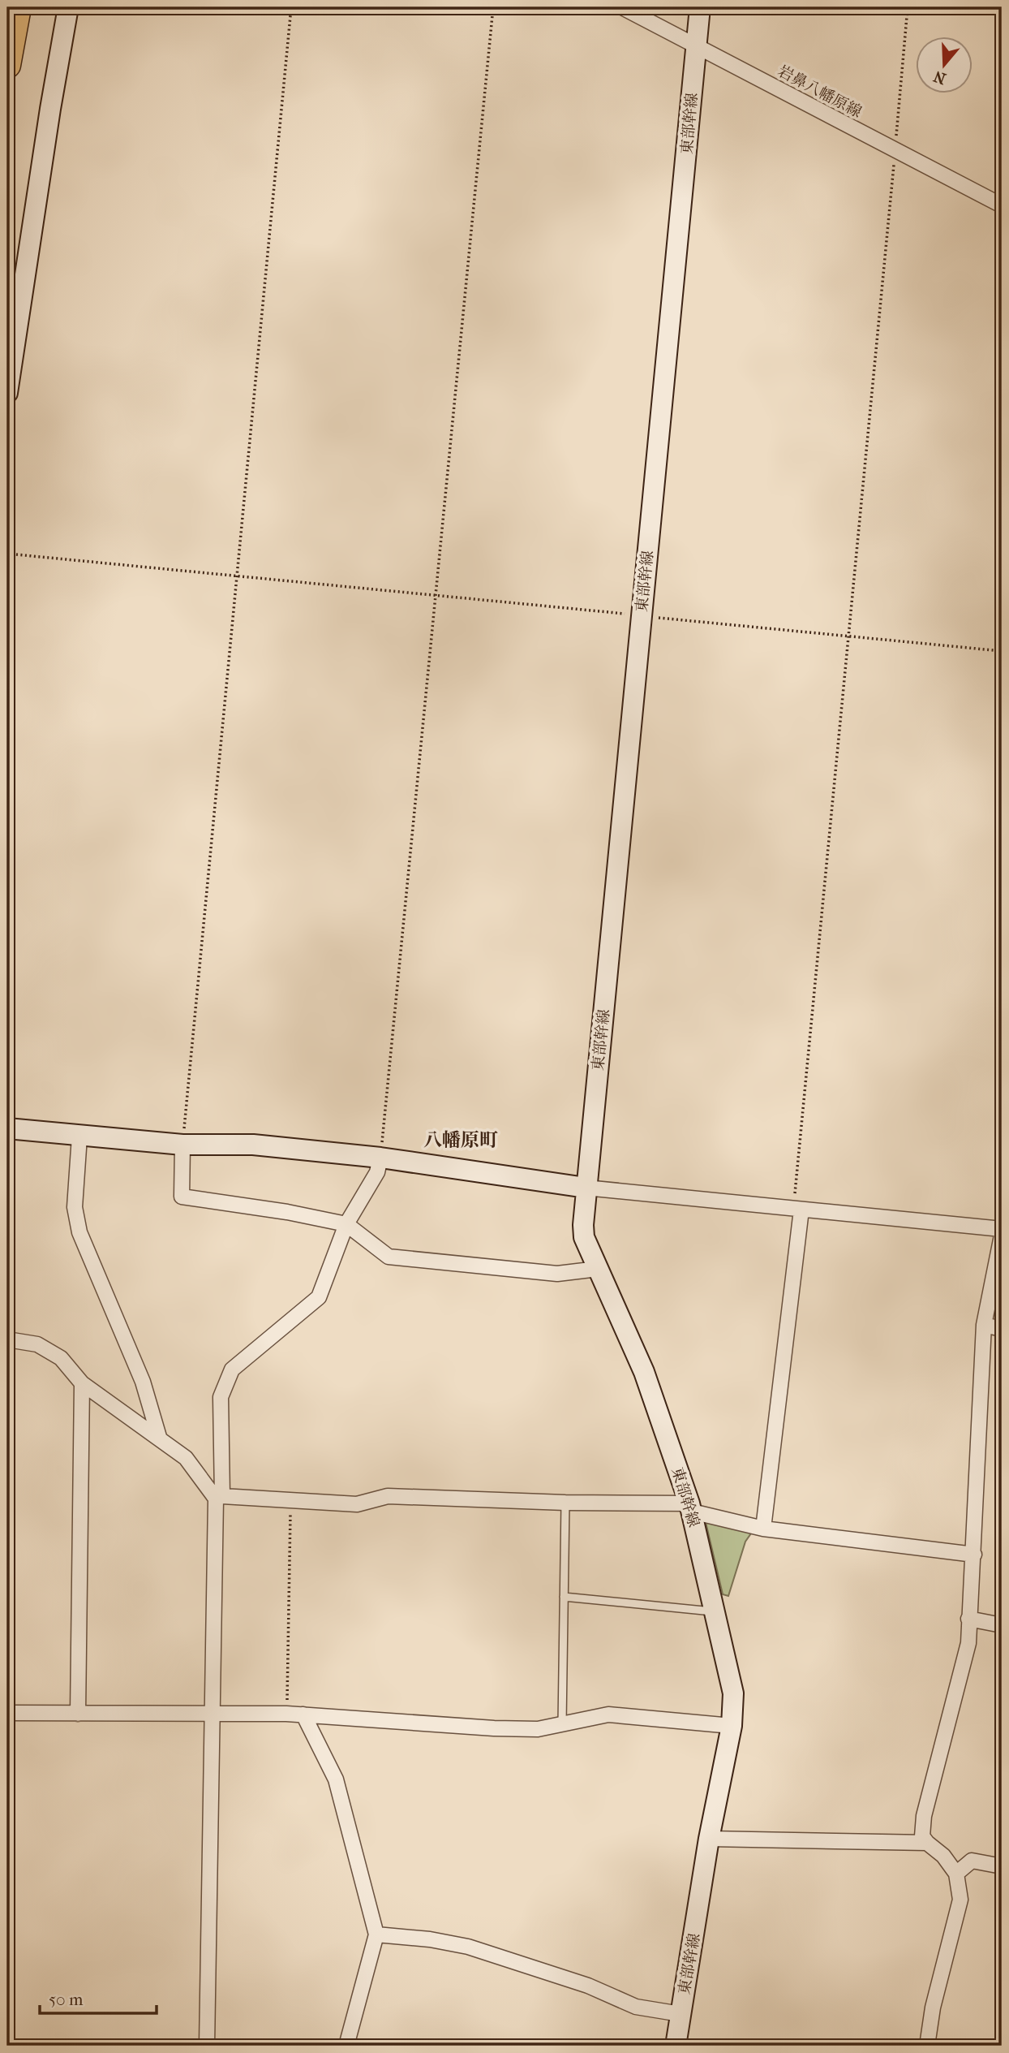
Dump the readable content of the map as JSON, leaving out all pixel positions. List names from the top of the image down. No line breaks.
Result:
{"streets":{"street":["岩鼻八幡原線","東部幹線"]},"crossings":[["岩鼻八幡原線","東部幹線"]],"districts":["八幡原町"],"scale_bar":"50 m","north":"bottom"}
